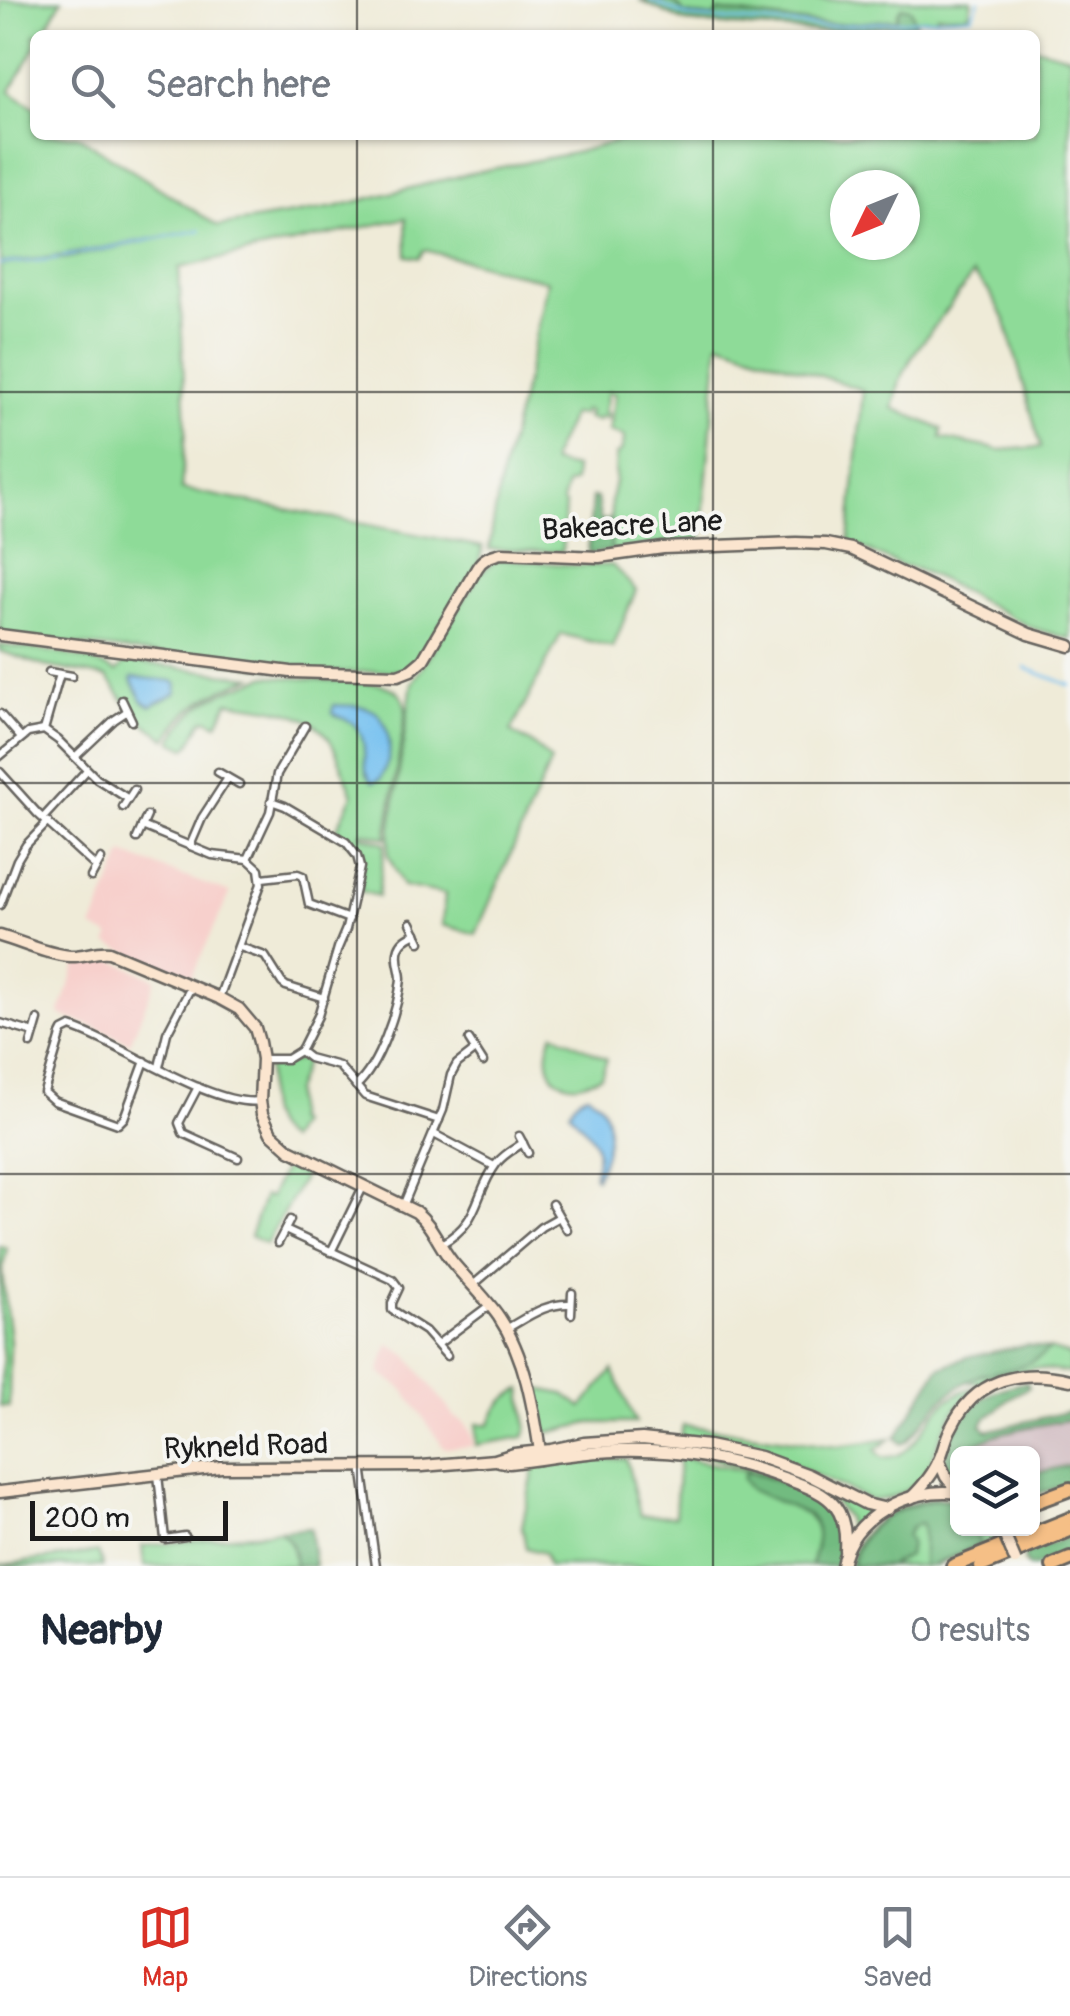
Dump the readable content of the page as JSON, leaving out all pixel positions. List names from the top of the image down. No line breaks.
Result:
{"streets":{"street":["Bakeacre Lane","Rykneld Road"]},"scale_bar":"200 m","north":"bottom left","page":{"search":"Search here","scale":"200 m","heading":["Nearby","0 results"],"nav":["Map","Directions","Saved"]}}
